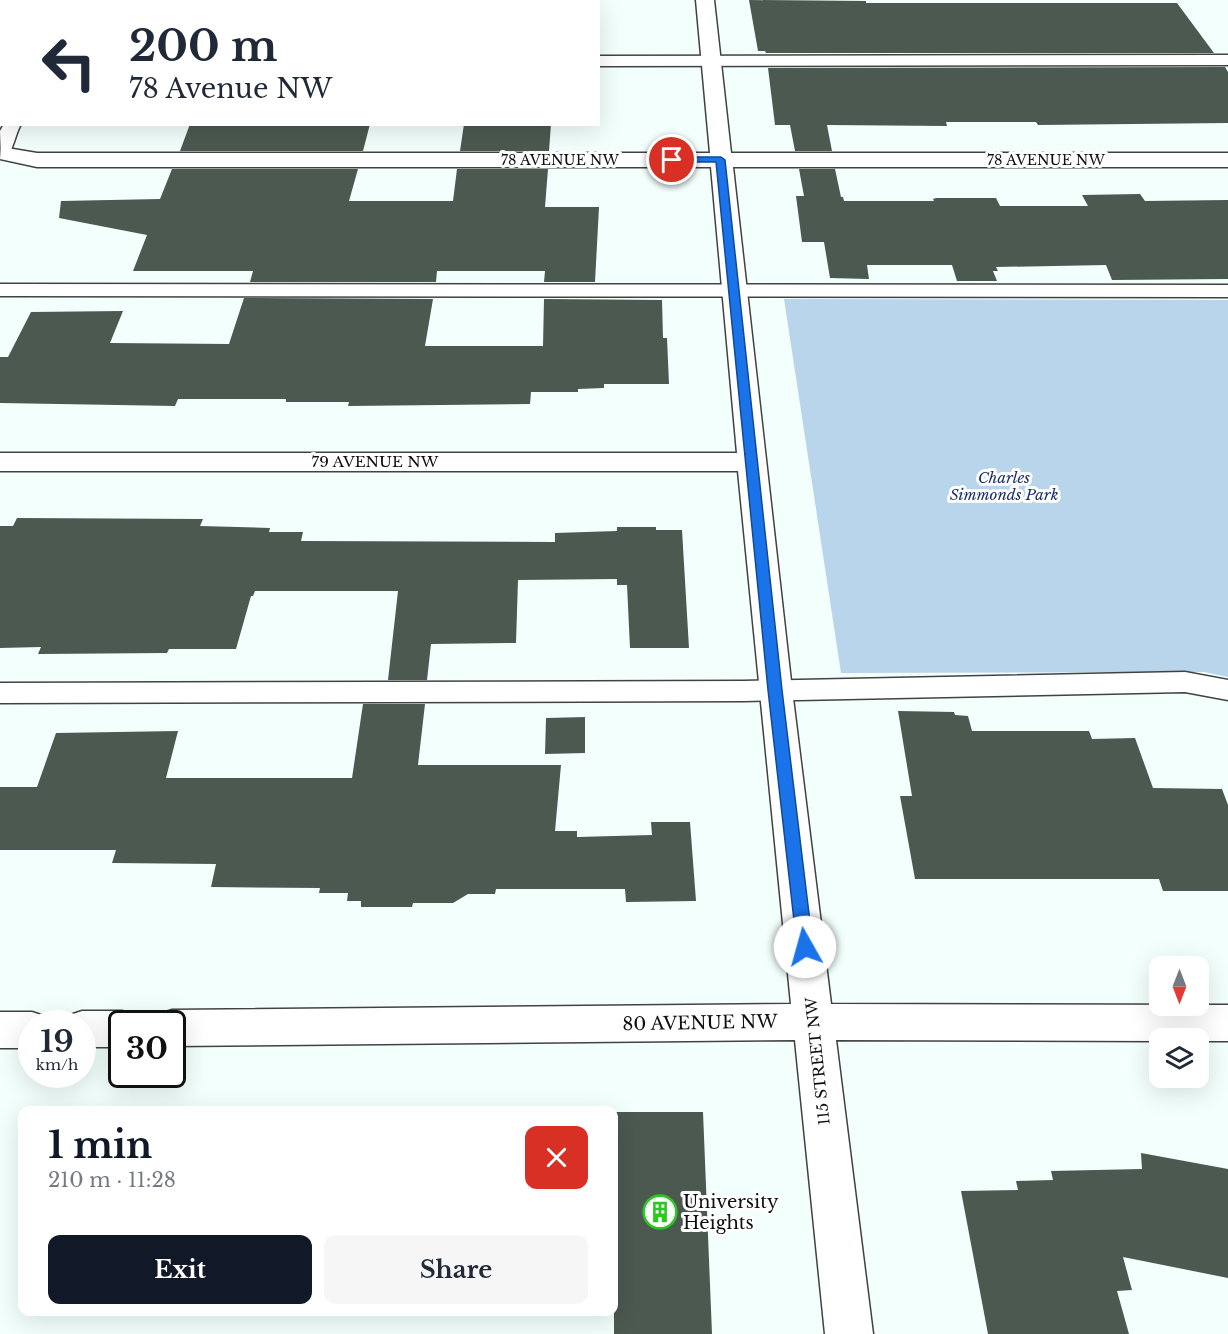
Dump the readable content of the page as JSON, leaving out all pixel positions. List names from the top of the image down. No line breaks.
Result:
{"streets":{"street":["78 AVENUE NW","79 AVENUE NW","80 AVENUE NW","115 STREET NW"]},"crossings":[["78 AVENUE NW","115 STREET NW"],["79 AVENUE NW","115 STREET NW"],["80 AVENUE NW","115 STREET NW"]],"parks":["Charles Simmonds Park"],"places":{"building":["University Heights"]},"north":"bottom","page":{"turn":["200 m","78 Avenue NW"],"speed":"19 km/h","limit":"30","heading":["1 min","210 m · 11:28"],"buttons":["Exit","Share"]}}
